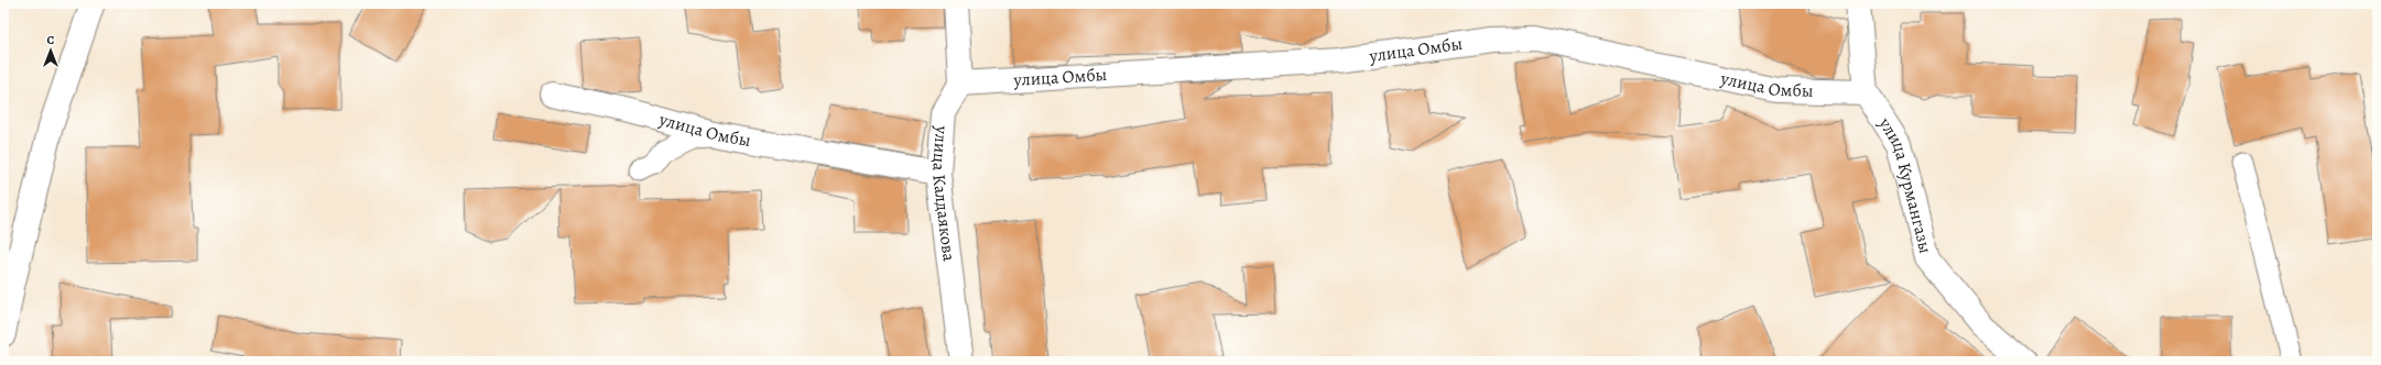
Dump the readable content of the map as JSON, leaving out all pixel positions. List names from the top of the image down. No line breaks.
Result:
{"streets":{"street":["улица Омбы","улица Курмангазы","улица Калдаякова"]},"crossings":[["улица Омбы","улица Курмангазы"],["улица Омбы","улица Калдаякова"]],"north":"top"}
